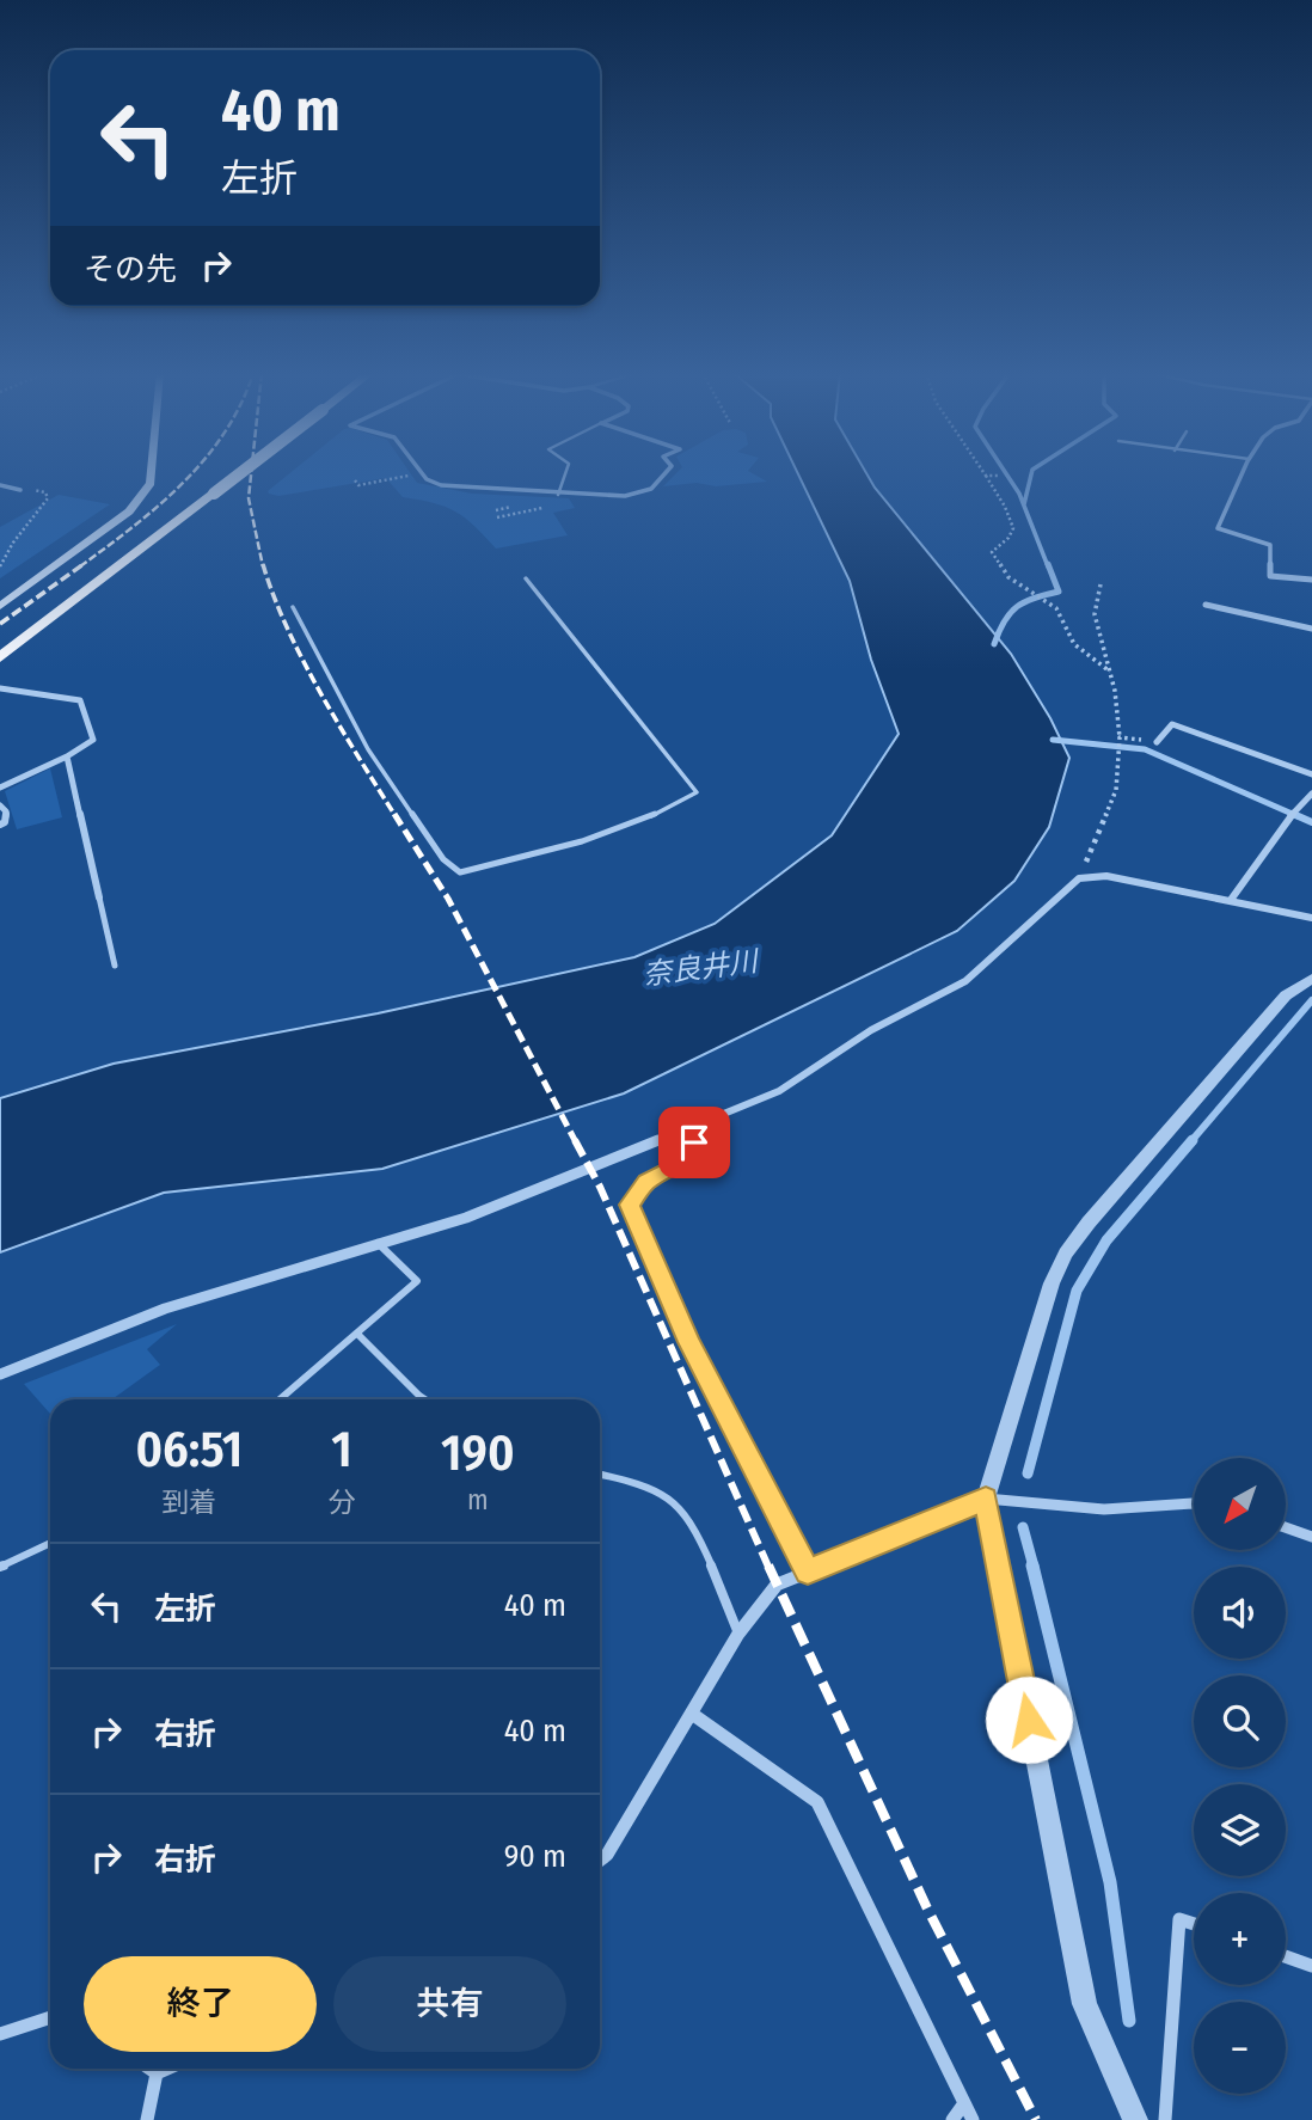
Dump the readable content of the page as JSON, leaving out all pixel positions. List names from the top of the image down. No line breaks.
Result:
{"water":["奈良井川"],"north":"bottom left","page":{"turn":["40 m","左折"],"then":"その先","eta":["06:51","到着","1","分","190","m"],"map_buttons":["+","−"],"list":[{"name":"左折","value":"40 m"},{"name":"右折","value":"40 m"},{"name":"右折","value":"90 m"}],"buttons":["終了","共有"]}}
